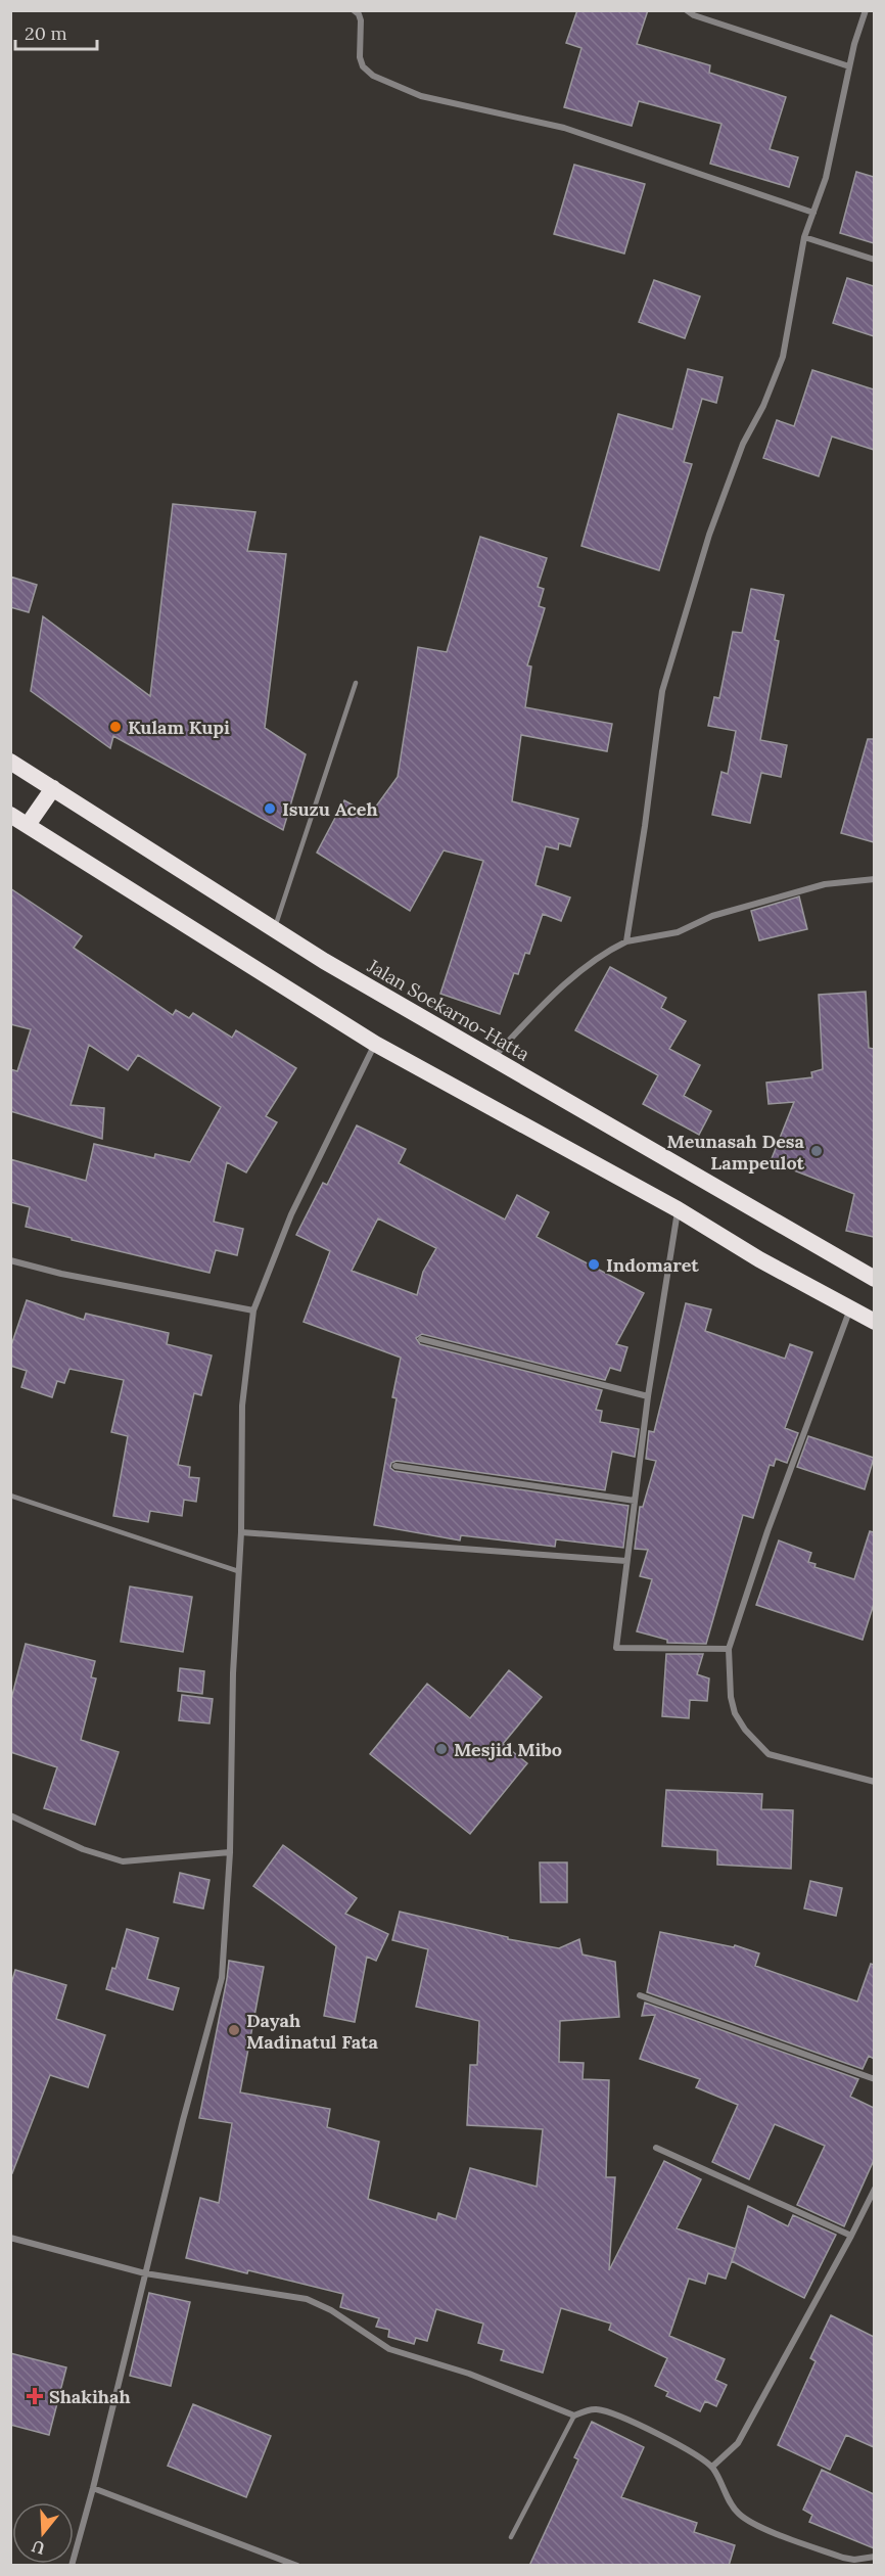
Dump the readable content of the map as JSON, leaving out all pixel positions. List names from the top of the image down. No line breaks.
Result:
{"streets":{"highway":["Jalan Soekarno-Hatta"]},"places":{"other":["Kulam Kupi","Isuzu Aceh","Meunasah Desa Lampeulot","Indomaret","Mesjid Mibo","Dayah Madinatul Fata"],"health":["Shakihah"]},"scale_bar":"20 m","north":"bottom"}
